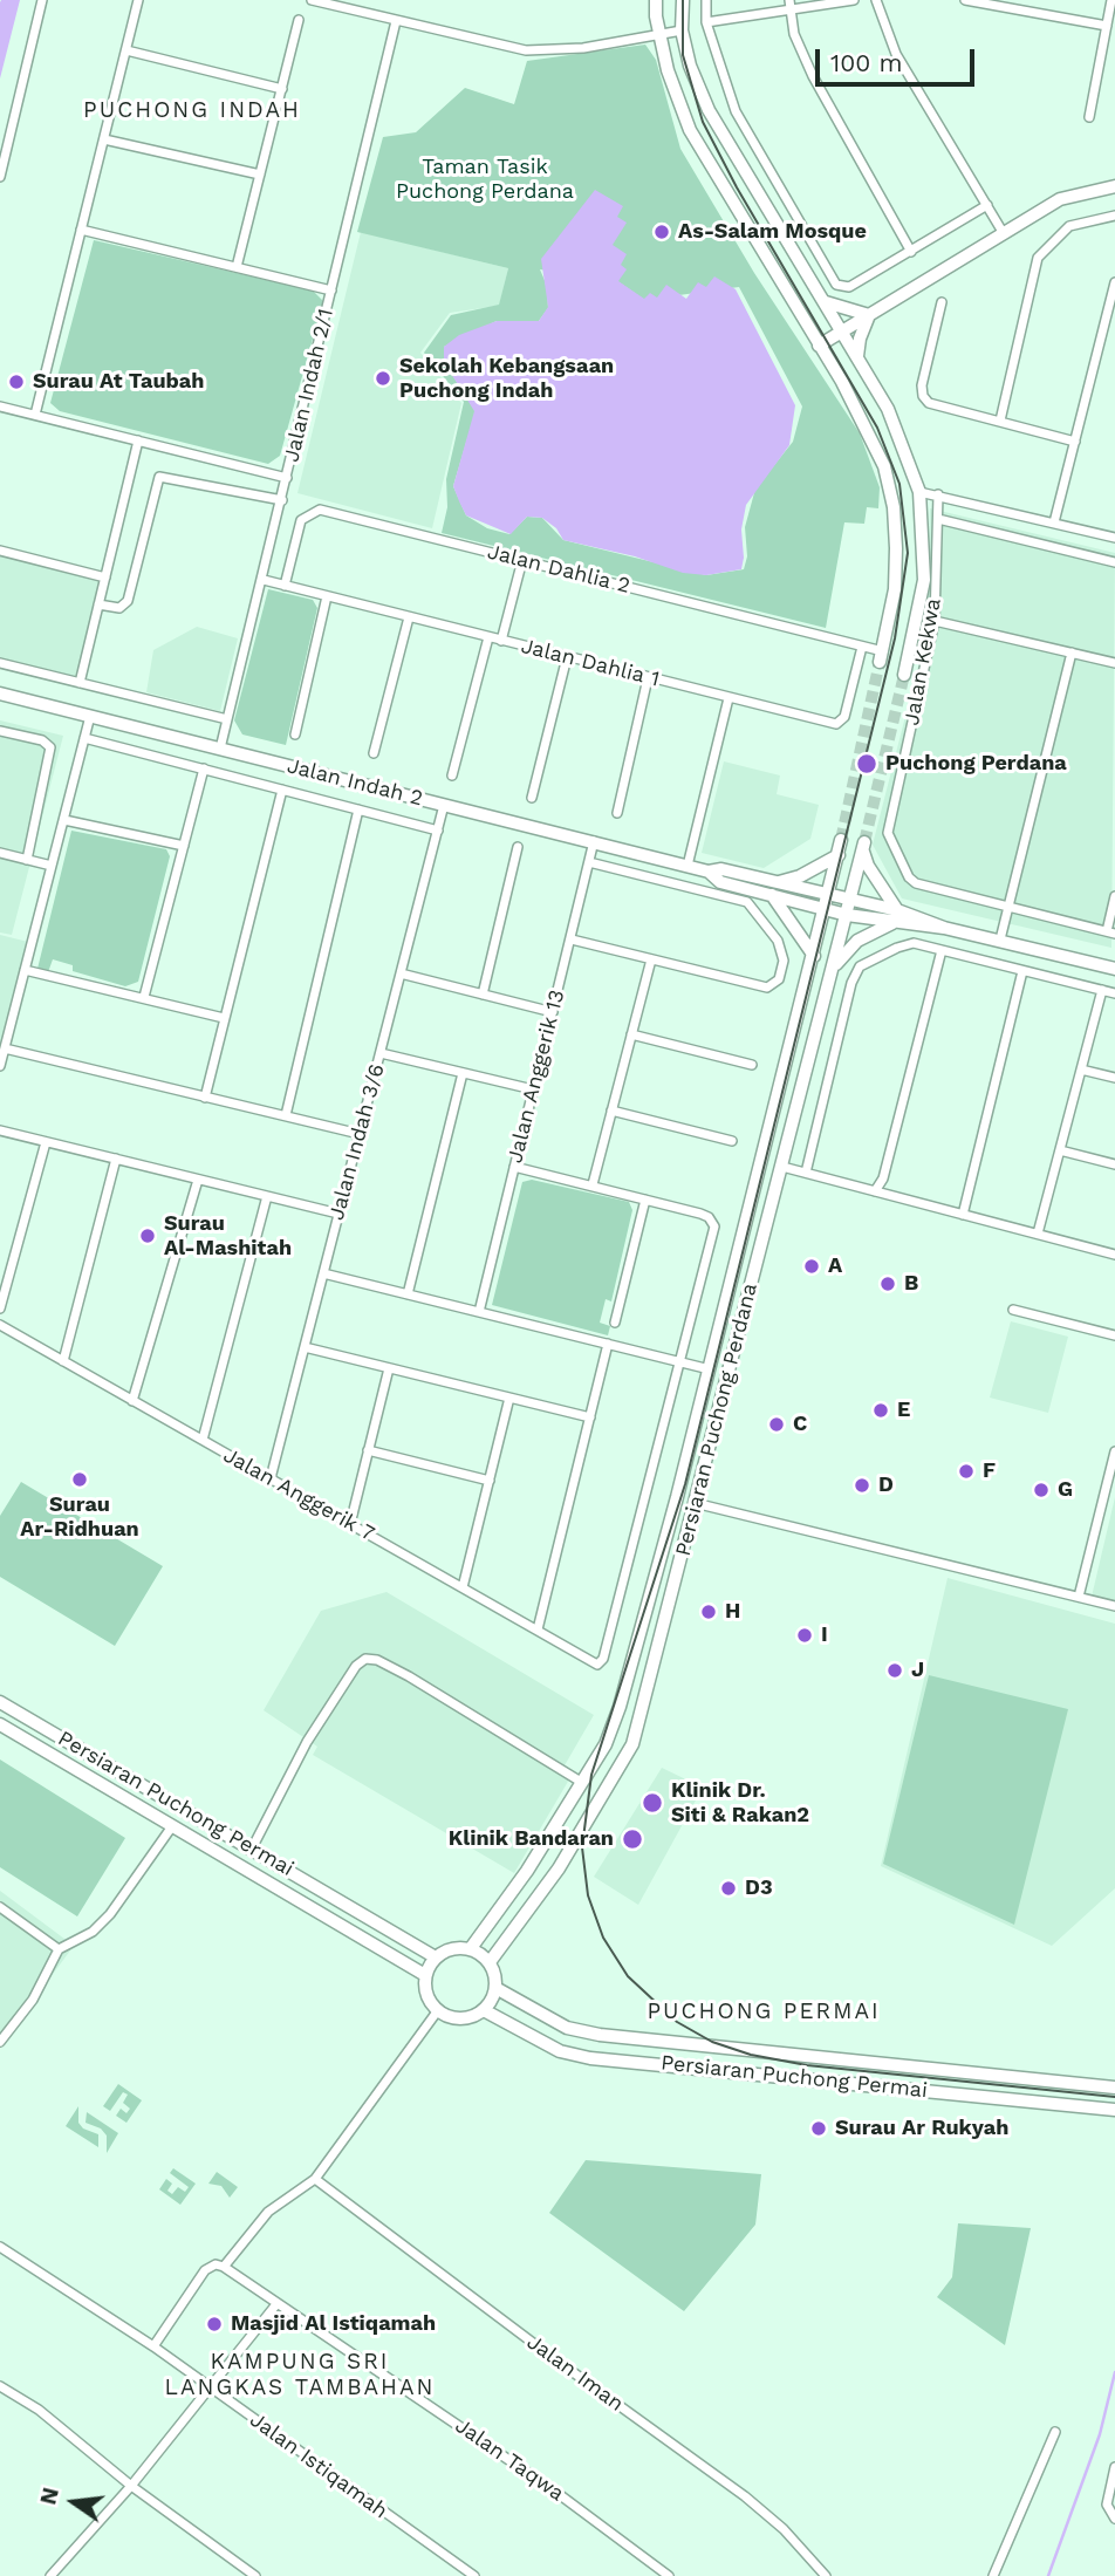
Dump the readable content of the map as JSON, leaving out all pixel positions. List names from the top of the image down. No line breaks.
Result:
{"streets":{"main road":["Jalan Indah 2","Persiaran Puchong Perdana","Persiaran Puchong Permai"],"street":["Jalan Indah 2/1","Jalan Dahlia 2","Jalan Kekwa","Jalan Dahlia 1","Jalan Anggerik 13","Jalan Indah 3/6","Jalan Anggerik 7","Jalan Iman","Jalan Taqwa","Jalan Istiqamah"]},"crossings":[["Jalan Indah 2/1","Jalan Dahlia 1"],["Jalan Indah 2/1","Jalan Indah 2"],["Jalan Dahlia 2","Jalan Dahlia 1"],["Jalan Indah 2","Jalan Anggerik 13"],["Jalan Indah 2","Jalan Indah 3/6"],["Jalan Indah 2","Persiaran Puchong Perdana"],["Jalan Indah 3/6","Jalan Anggerik 7"],["Persiaran Puchong Perdana","Persiaran Puchong Permai"]],"districts":["PUCHONG INDAH","PUCHONG PERMAI","KAMPUNG SRI LANGKAS TAMBAHAN"],"parks":["Taman Tasik Puchong Perdana"],"places":["As-Salam Mosque","Sekolah Kebangsaan Puchong Indah","Surau At Taubah","Puchong Perdana","Surau Al-Mashitah","A","B","E","C","F","Surau Ar-Ridhuan","D","G","H","I","J","Klinik Dr. Siti & Rakan2","Klinik Bandaran","D3","Surau Ar Rukyah","Masjid Al Istiqamah"],"scale_bar":"100 m","north":"left"}
